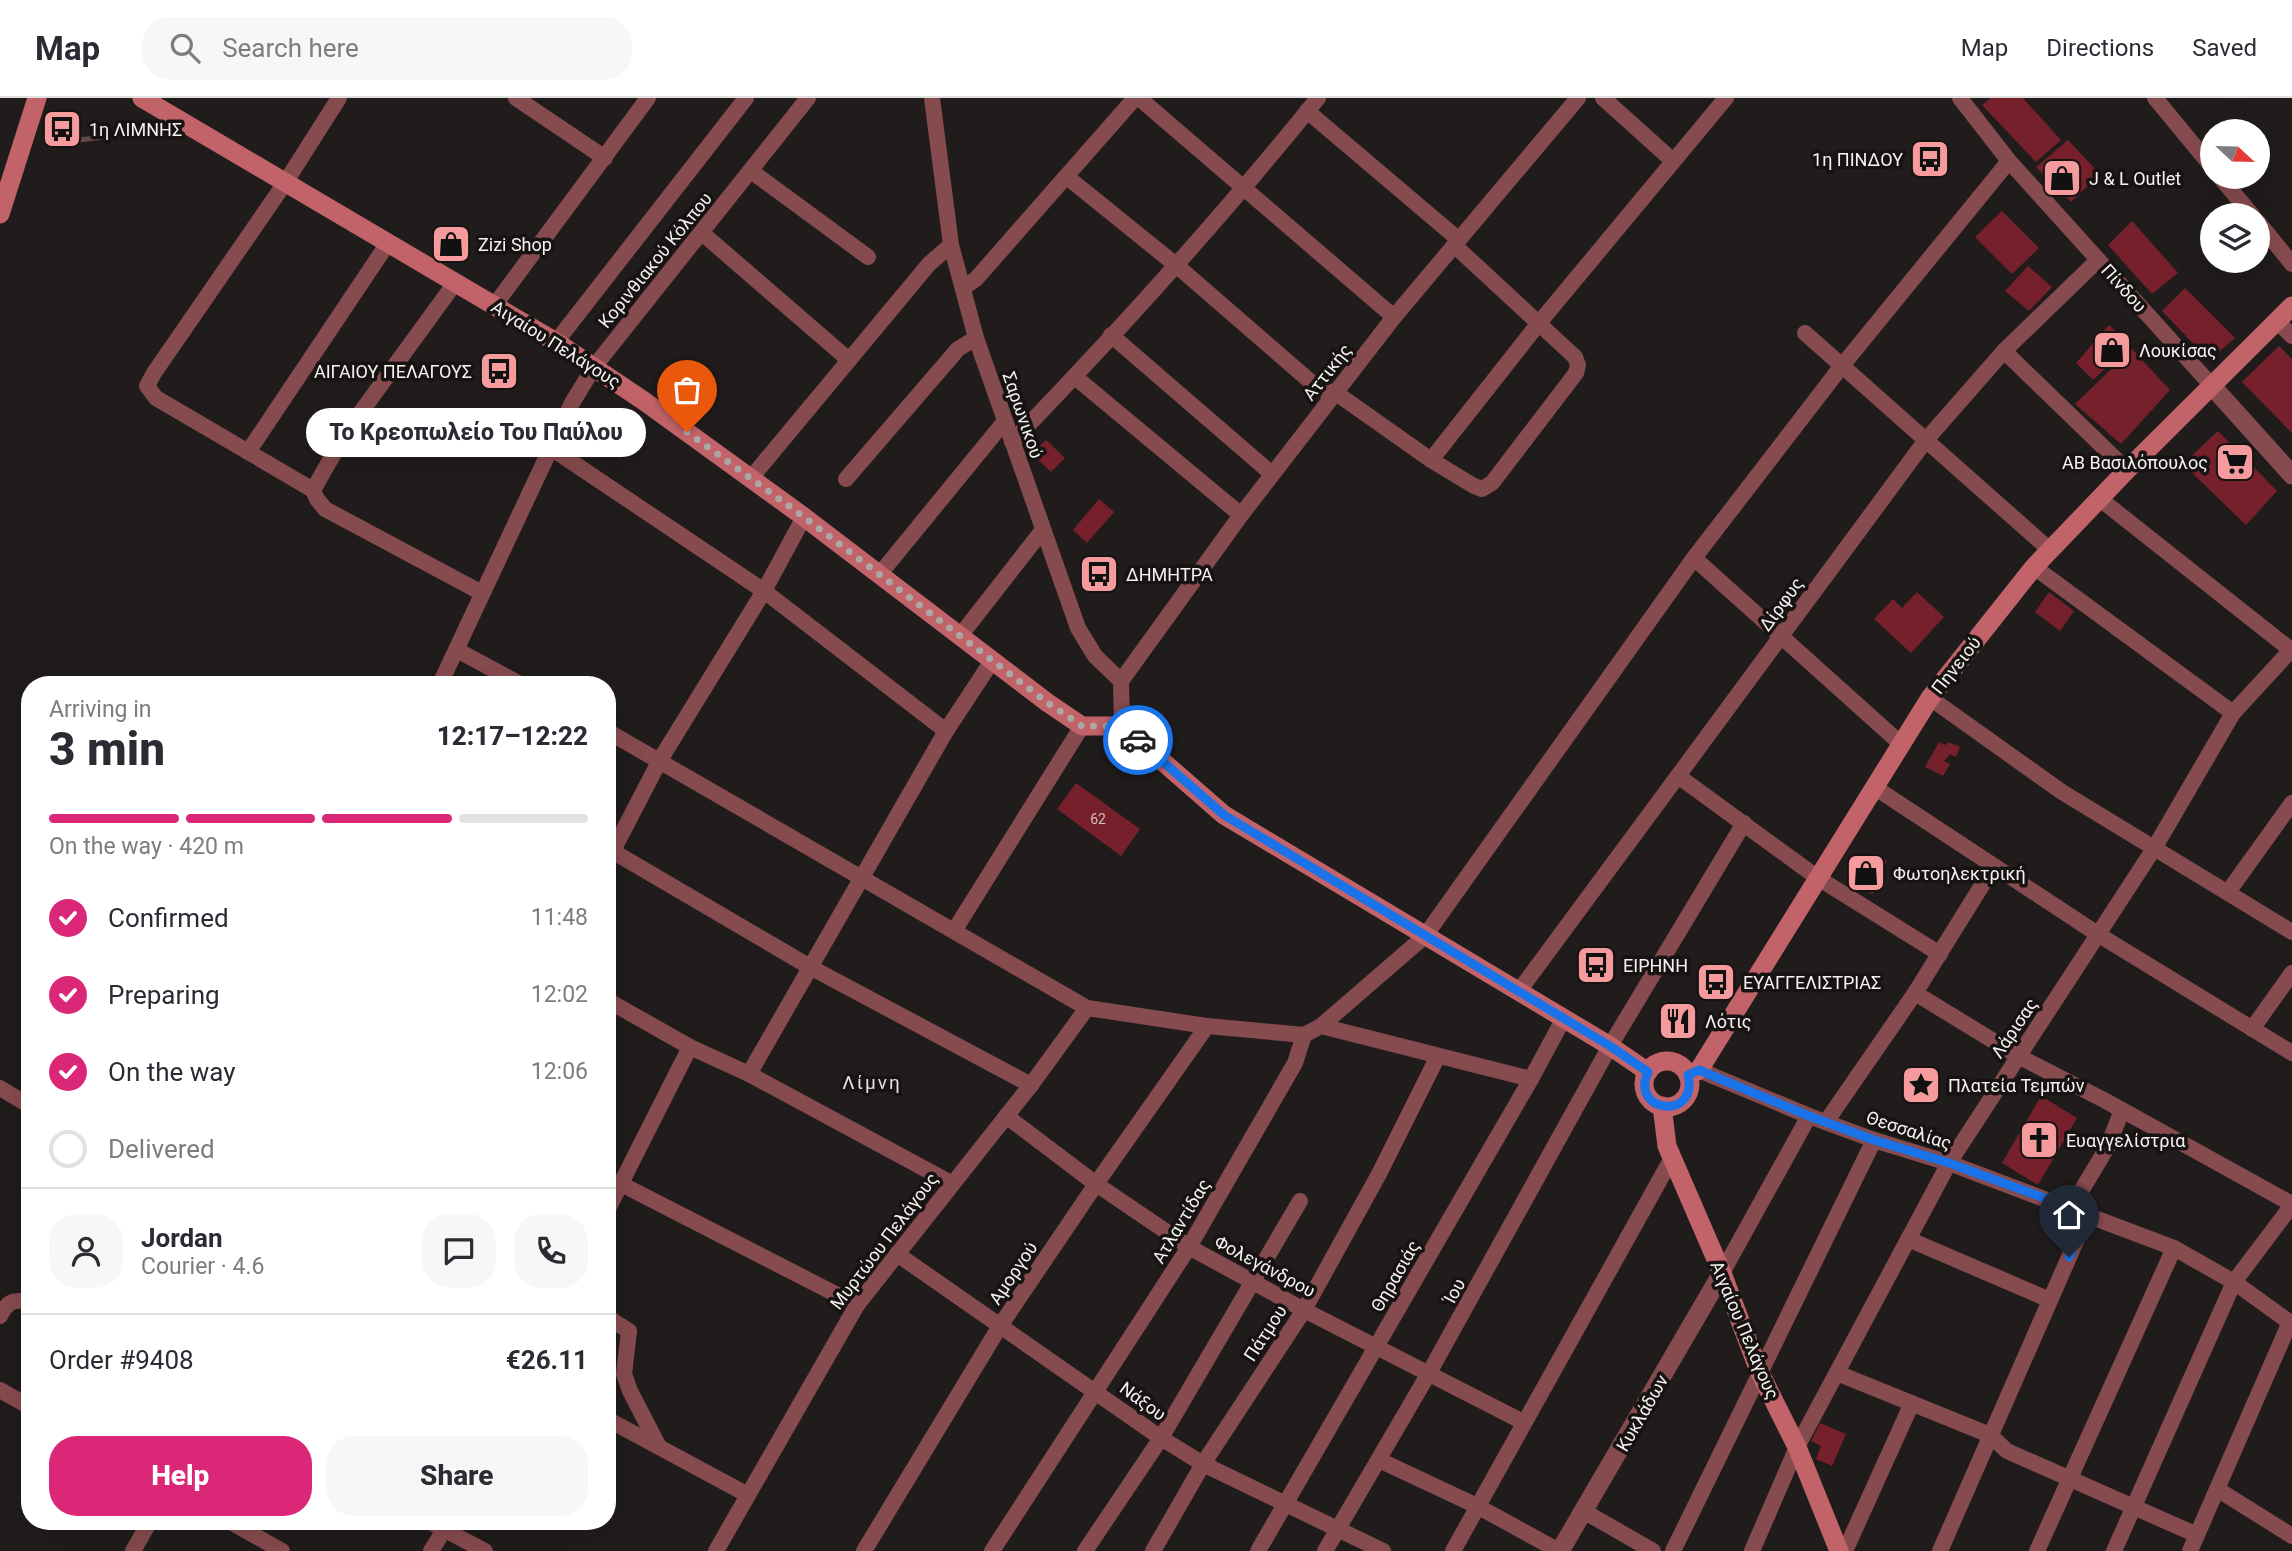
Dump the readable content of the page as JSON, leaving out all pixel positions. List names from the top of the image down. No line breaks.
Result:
{"streets":{"main road":["Αιγαίου Πελάγους","Πηνειού"],"street":["Κορινθιακού Κόλπου","Πίνδου","Αττικής","Σαρωνικού","Δίρφυς","Λάρισας","Θεσσαλίας","Ατλαντίδας","Μυρτώου Πελάγους","Φολεγάνδρου","Αμοργού","Θηρασιάς","Ίου","Πάτμου","Νάξου","Κυκλάδων"]},"crossings":[["Κορινθιακού Κόλπου","Αιγαίου Πελάγους"],["Πίνδου","Δίρφυς"],["Πίνδου","Πηνειού"],["Αιγαίου Πελάγους","Πηνειού"],["Αιγαίου Πελάγους","Λάρισας"],["Αιγαίου Πελάγους","Θεσσαλίας"],["Αιγαίου Πελάγους","Κυκλάδων"],["Αττικής","Σαρωνικού"],["Πηνειού","Θεσσαλίας"],["Λάρισας","Θεσσαλίας"],["Ατλαντίδας","Φολεγάνδρου"],["Ατλαντίδας","Νάξου"],["Μυρτώου Πελάγους","Φολεγάνδρου"],["Μυρτώου Πελάγους","Νάξου"],["Φολεγάνδρου","Αμοργού"],["Φολεγάνδρου","Θηρασιάς"],["Φολεγάνδρου","Ίου"],["Φολεγάνδρου","Πάτμου"],["Αμοργού","Νάξου"],["Θηρασιάς","Νάξου"],["Ίου","Νάξου"],["Πάτμου","Νάξου"]],"districts":["Λίμνη"],"places":{"bus stop":["1η ΛΙΜΝΗΣ","1η ΠΙΝΔΟΥ","ΑΙΓΑΙΟΥ ΠΕΛΑΓΟΥΣ","ΔΗΜΗΤΡΑ","ΕΙΡΗΝΗ","ΕΥΑΓΓΕΛΙΣΤΡΙΑΣ"],"shop":["J & L Outlet","Zizi Shop","Λουκίσας","Φωτοηλεκτρική"],"other":["Το Κρεοπωλείο Του Παύλου"],"supermarket":["ΑΒ Βασιλόπουλος"],"restaurant":["Λότις"],"place":["Πλατεία Τεμπών"],"church":["Ευαγγελίστρια"]},"house_numbers":["62"],"north":"right","page":{"header":"Map","search":"Search here","nav":["Map","Directions","Saved"],"bubble":"Το Κρεοπωλείο Του Παύλου","heading":["3 min","Arriving in","12:17–12:22"],"panel":["Jordan","Courier · 4.6","Order #9408","€26.11"],"bar":"On the way · 420 m","list":[["Confirmed","11:48"],["Preparing","12:02"],["On the way","12:06"],"Delivered"],"buttons":["Help","Share"]}}
